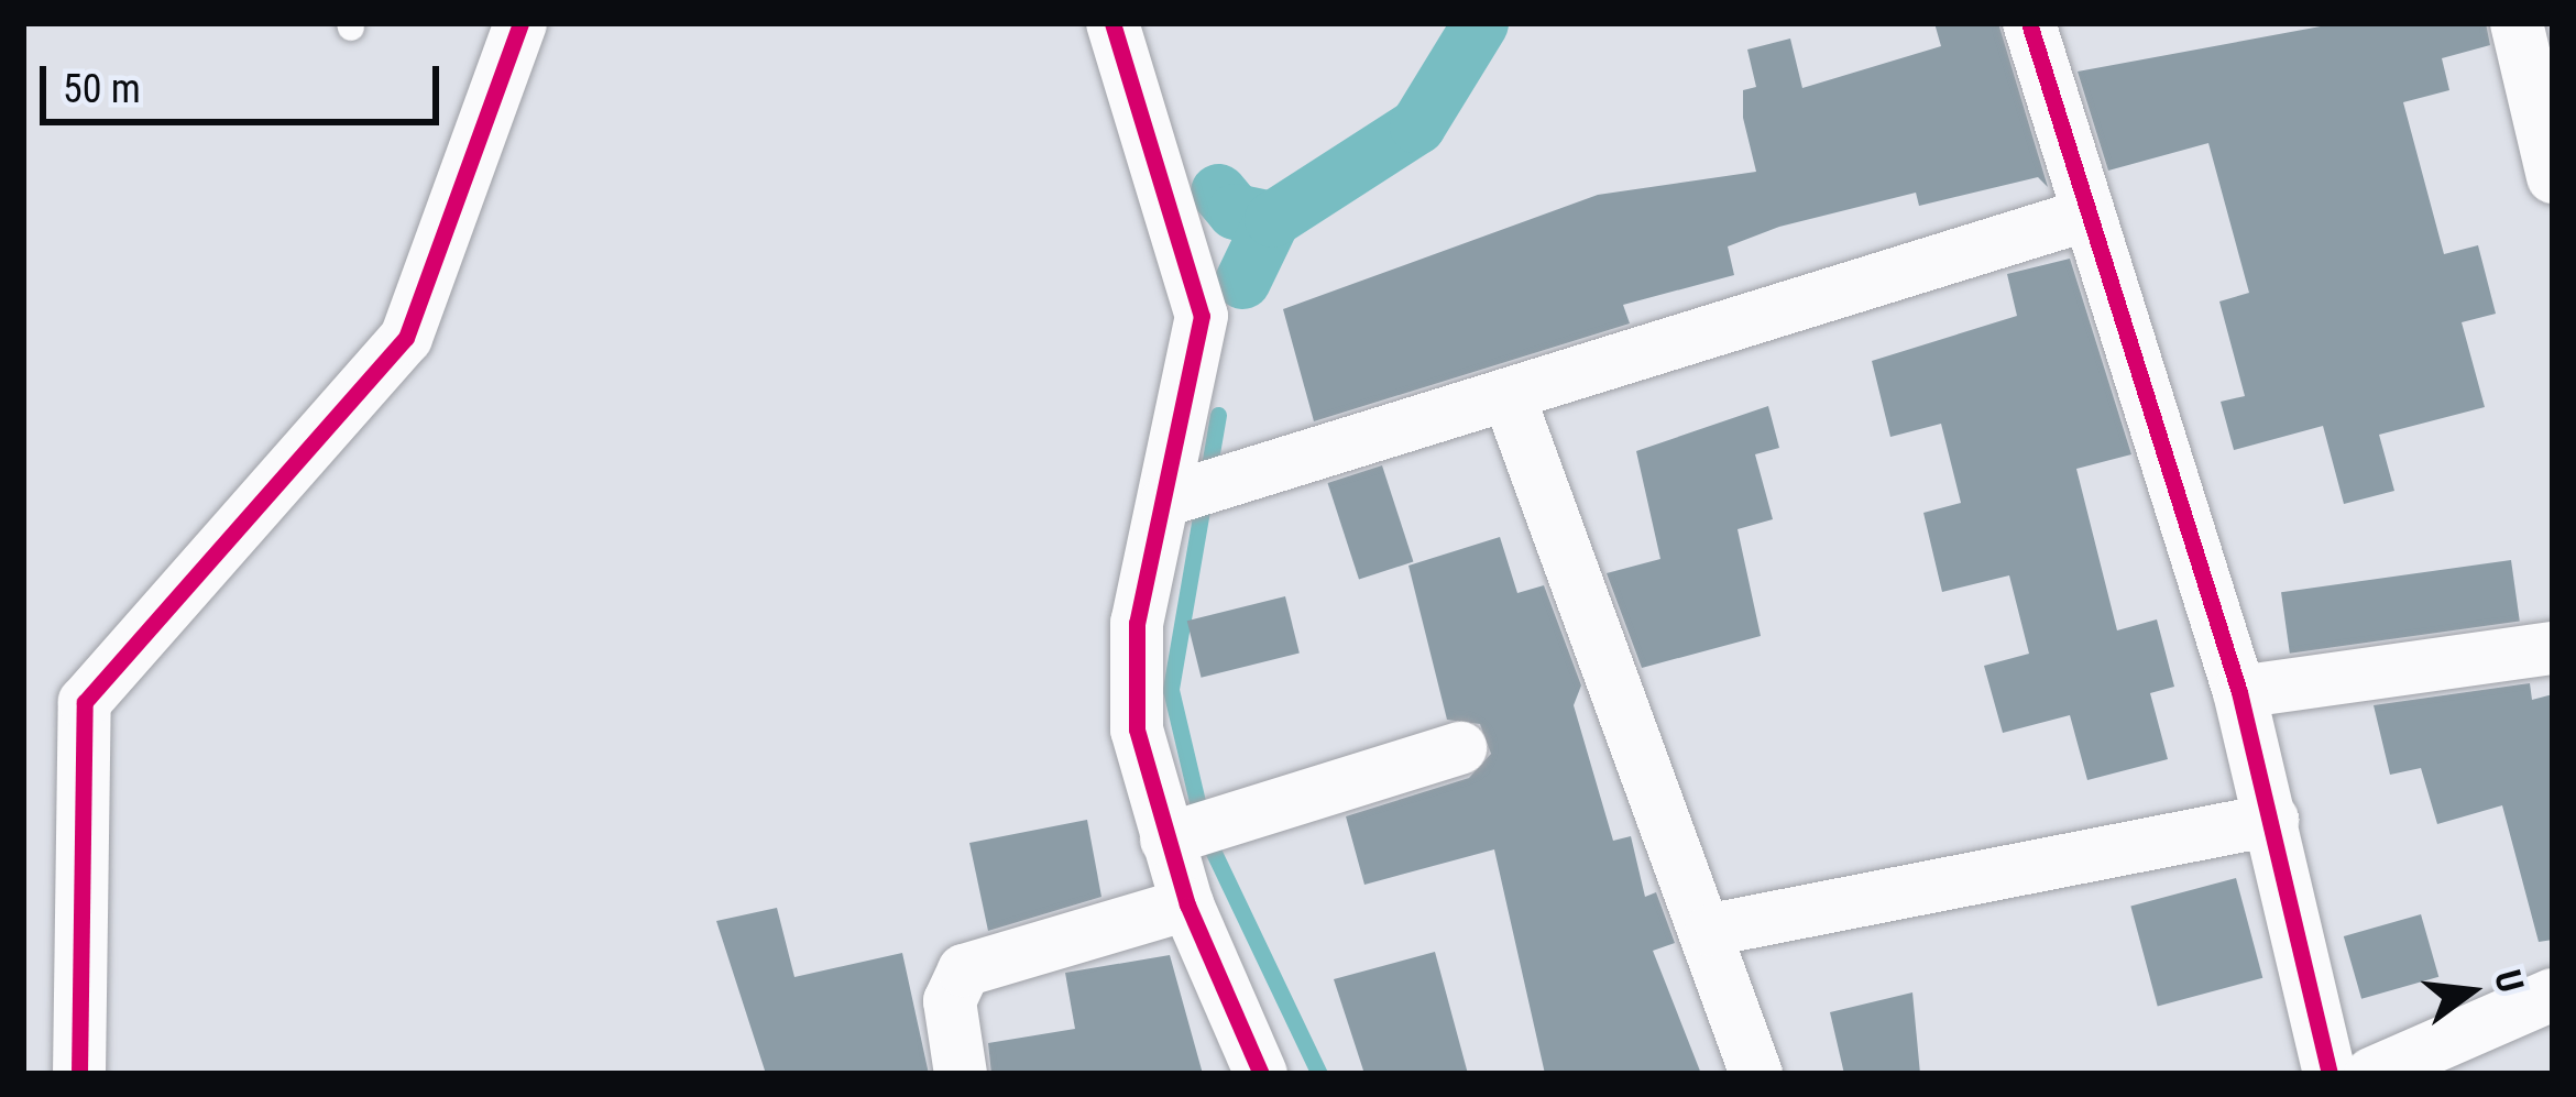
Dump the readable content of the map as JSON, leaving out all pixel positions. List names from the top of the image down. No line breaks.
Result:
{"scale_bar":"50 m","north":"right"}
